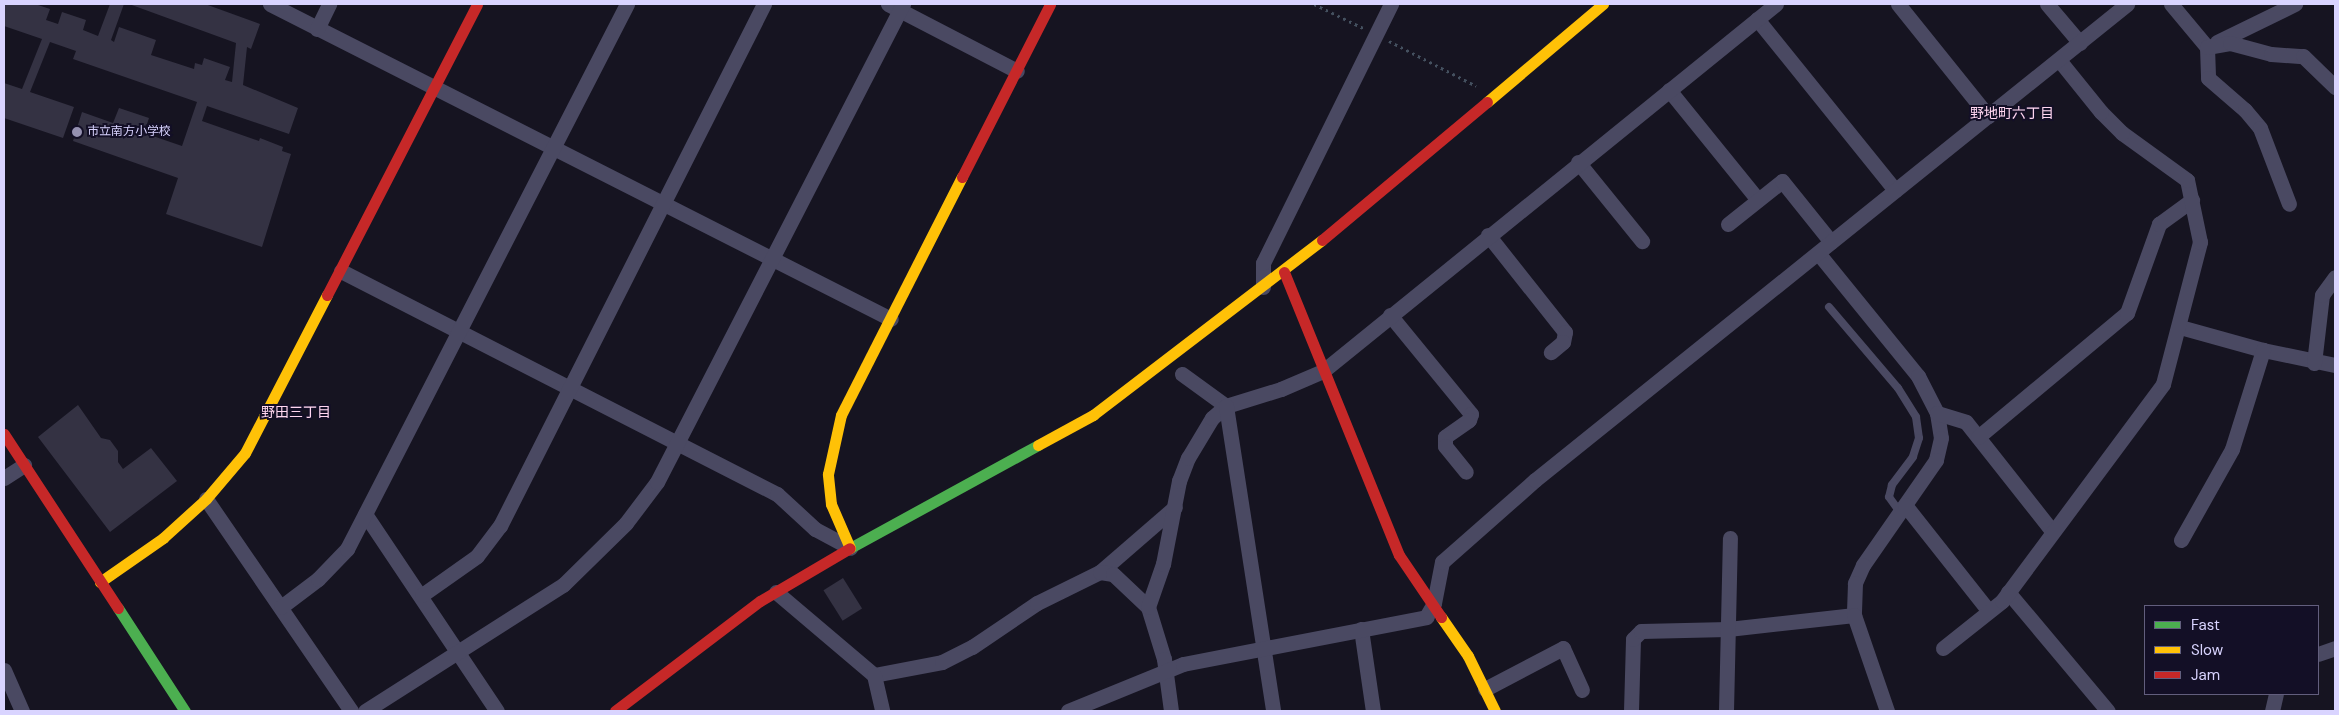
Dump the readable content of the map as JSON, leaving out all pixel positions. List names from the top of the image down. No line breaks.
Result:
{"districts":["野地町六丁目","野田三丁目"],"places":["市立南方小学校"],"legend":["Fast","Slow","Jam"]}
